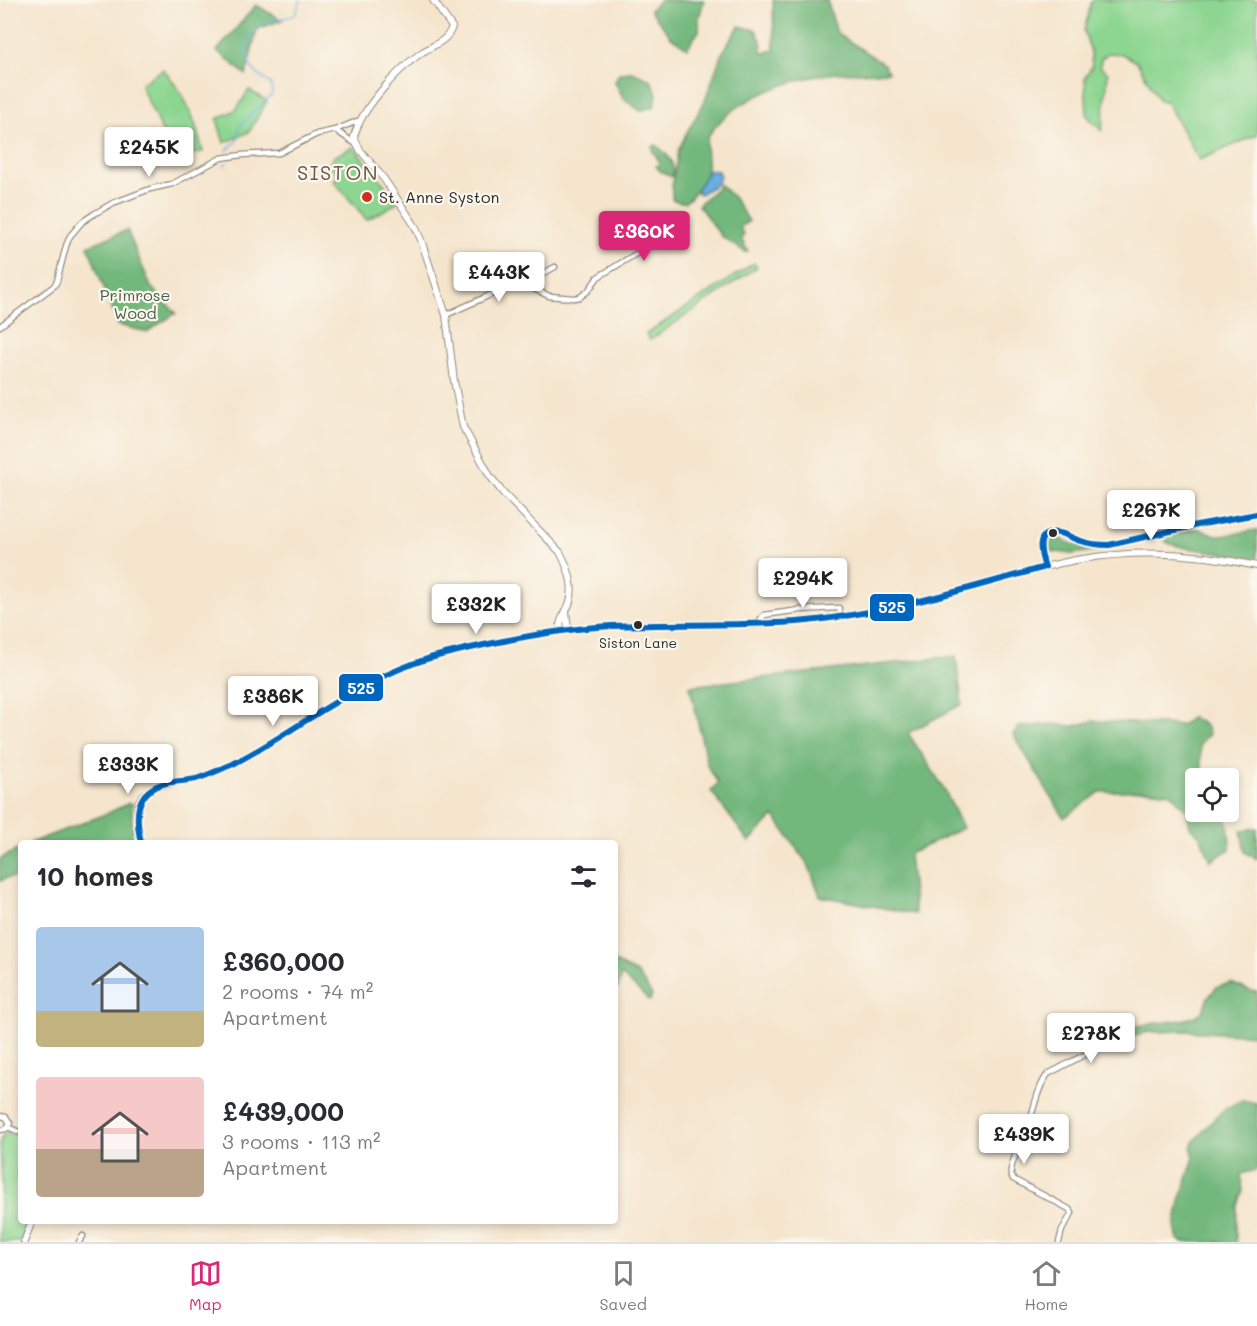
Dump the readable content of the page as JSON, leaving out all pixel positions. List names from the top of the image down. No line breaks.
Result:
{"districts":["SISTON"],"parks":["Primrose Wood"],"places":["St. Anne Syston","Siston Lane"],"lines":["transit line 525"],"page":{"price":["£245K","£360K","£443K","£267K","£294K","£332K","£386K","£333K","£278K","£439K"],"heading":"10 homes","list":[{"name":"£360,000","note":"2 rooms · 74 m² · Apartment"},{"name":"£439,000","note":"3 rooms · 113 m² · Apartment"}],"tabs":["Map","Saved","Home"]}}
